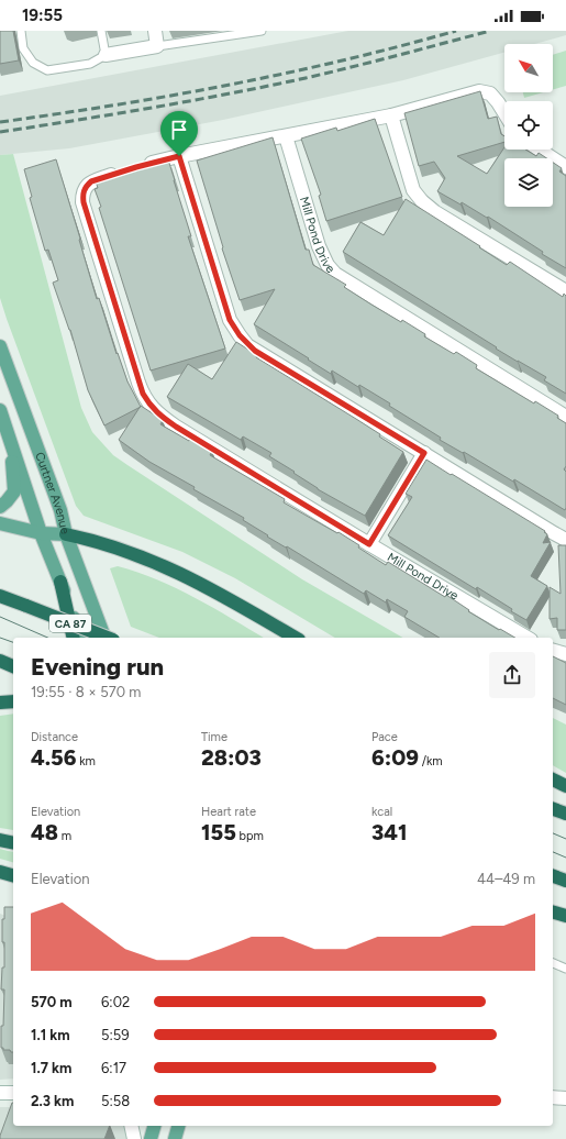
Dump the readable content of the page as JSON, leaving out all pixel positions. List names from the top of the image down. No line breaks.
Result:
{"streets":{"highway":["CA 87"],"main road":["Curtner Avenue"],"street":["Mill Pond Drive"]},"north":"top left","page":{"status":"19:55","heading":["Evening run","19:55 · 8 × 570 m"],"stats":[["Distance","4.56 km"],["Time","28:03"],["Pace","6:09 /km"],["Elevation","48 m"],["Heart rate","155 bpm"],["kcal","341"]],"chart":["Elevation","44–49 m"],"list":[{"name":"570 m","note":"6:02"},{"name":"1.1 km","note":"5:59"},{"name":"1.7 km","note":"6:17"},{"name":"2.3 km","note":"5:58"}]}}
